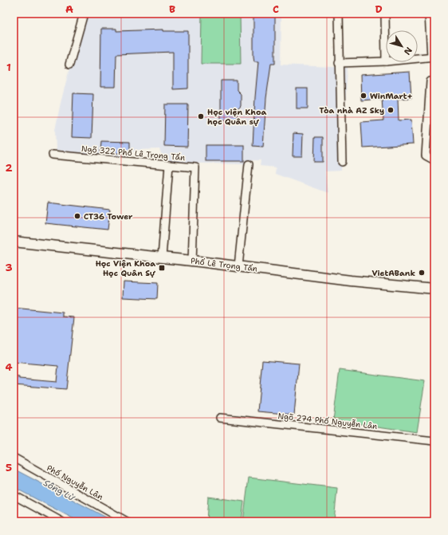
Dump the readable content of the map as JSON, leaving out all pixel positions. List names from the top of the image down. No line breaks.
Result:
{"streets":{"main road":["Phố Lê Trọng Tấn"],"street":["Ngõ 322 Phố Lê Trọng Tấn","Ngõ 274 Phố Nguyễn Lân","Phố Nguyễn Lân"]},"crossings":[["Ngõ 322 Phố Lê Trọng Tấn","Phố Lê Trọng Tấn"]],"water":["Sông Lừ"],"places":{"other":["WinMart+","Tòa nhà AZ Sky","Học viện Khoa học Quân sự","CT36 Tower","VietABank"],"transit":["Học Viện Khoa Học Quân Sự"]},"north":"bottom right","grid":{"columns":["A","B","C","D"],"rows":["1","2","3","4","5"]}}
